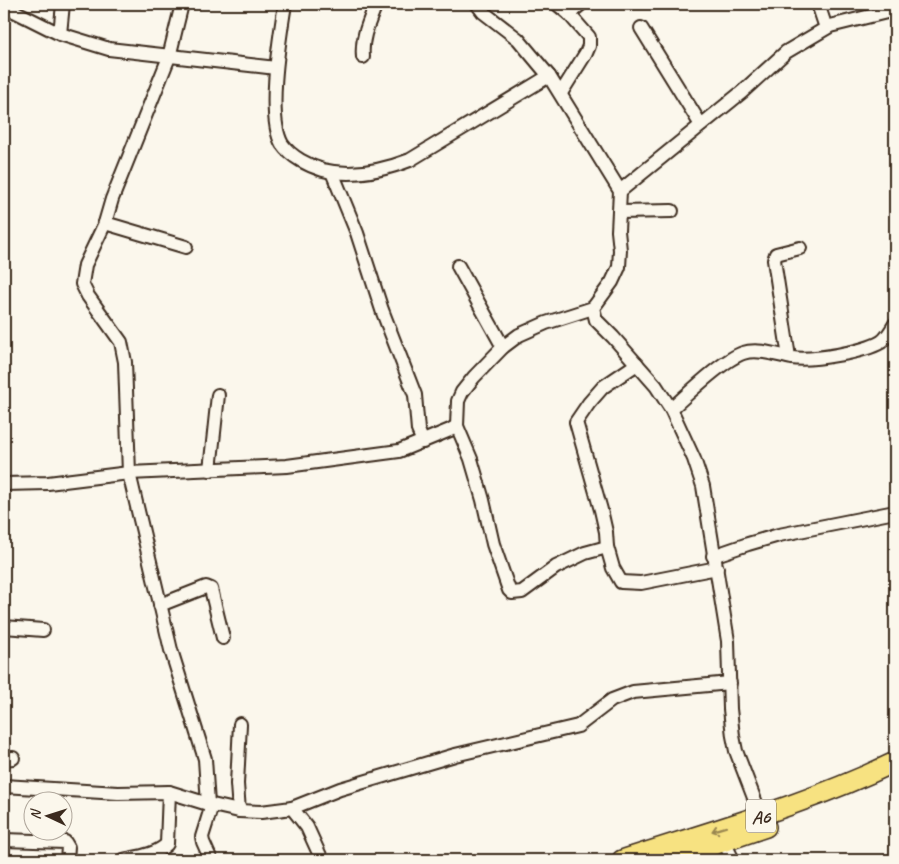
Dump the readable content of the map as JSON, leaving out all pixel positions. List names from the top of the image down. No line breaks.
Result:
{"streets":{"highway":["A6"]},"north":"left"}
